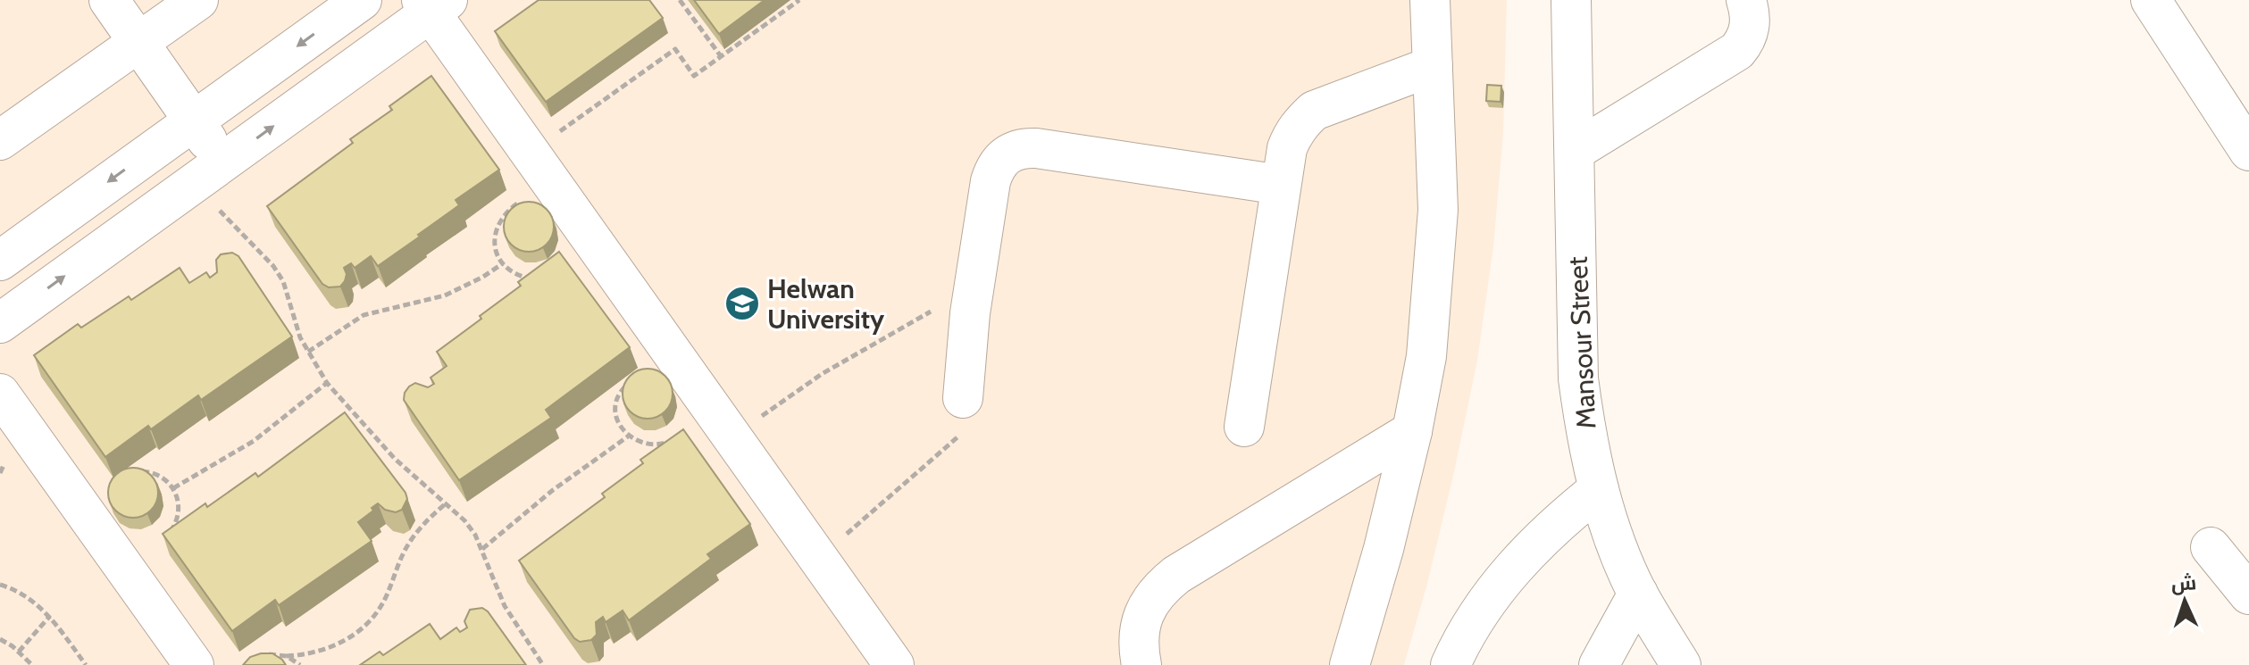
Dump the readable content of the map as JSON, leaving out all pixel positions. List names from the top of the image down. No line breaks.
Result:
{"streets":{"street":["Mansour Street"]},"places":{"school or university":["Helwan University"]},"north":"top"}
